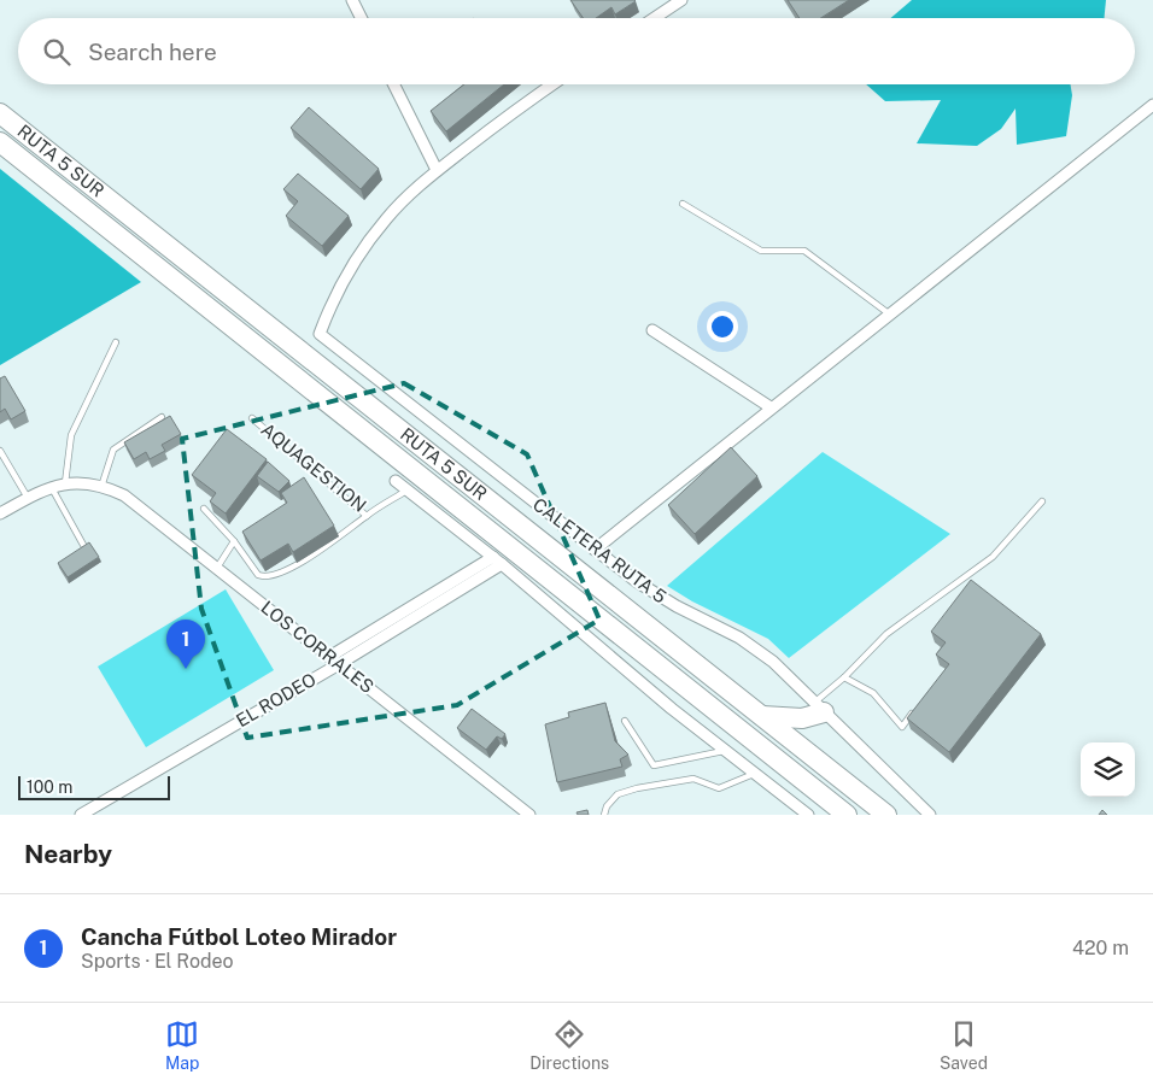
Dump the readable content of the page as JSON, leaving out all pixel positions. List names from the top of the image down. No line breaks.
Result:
{"streets":{"highway":["RUTA 5 SUR"],"street":["CALETERA RUTA 5","LOS CORRALES","EL RODEO"],"lane":["AQUAGESTION"]},"crossings":[["LOS CORRALES","EL RODEO"]],"scale_bar":"100 m","page":{"search":"Search here","pins":"1","scale":"100 m","heading":"Nearby","list":[{"mark":"1","name":"Cancha Fútbol Loteo Mirador","note":"Sports · El Rodeo","value":"420 m"}],"nav":["Map","Directions","Saved"]}}
